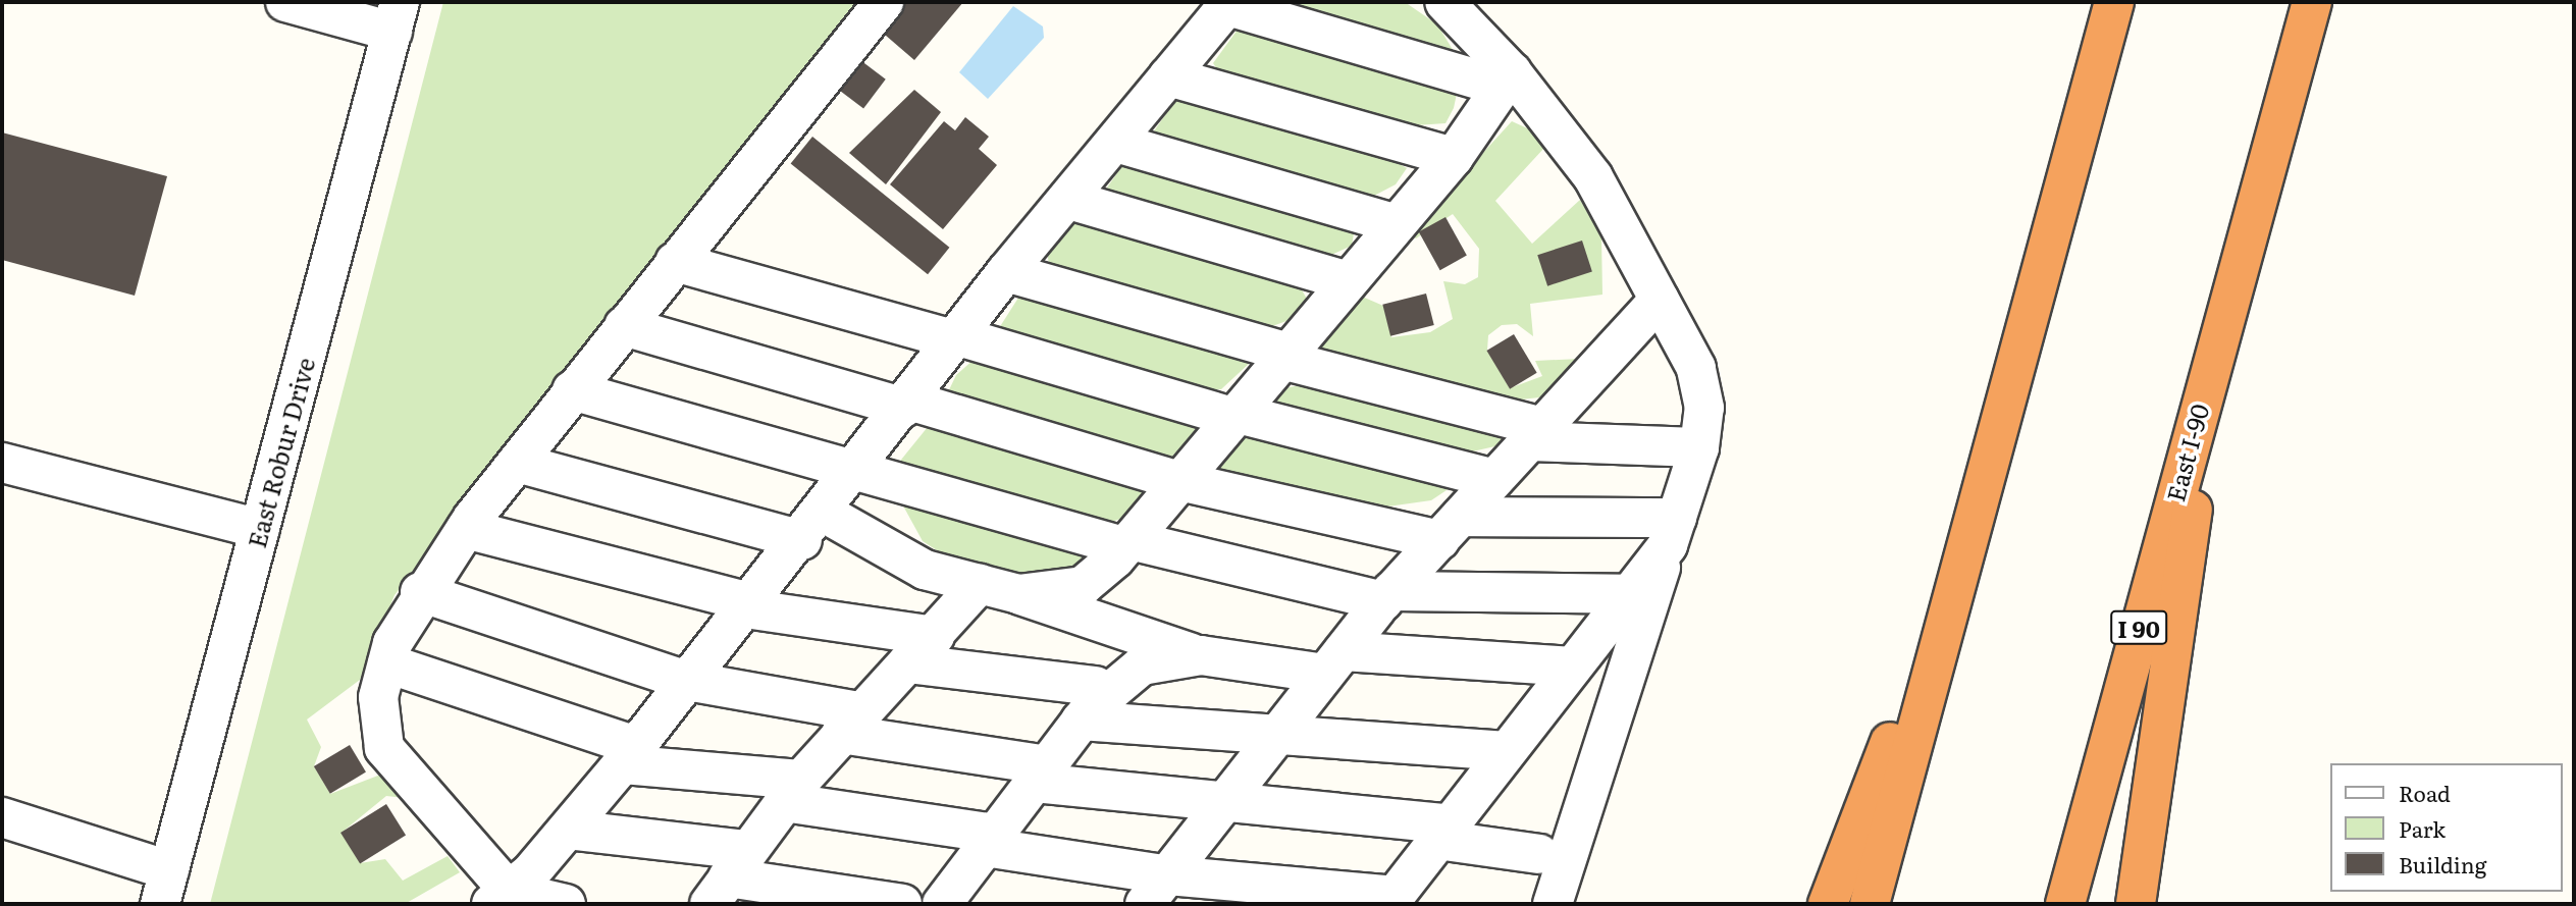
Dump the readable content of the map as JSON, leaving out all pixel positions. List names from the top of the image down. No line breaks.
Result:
{"streets":{"highway":["East I-90","I 90"],"street":["East Robur Drive"]},"legend":["Road","Park","Building"]}
